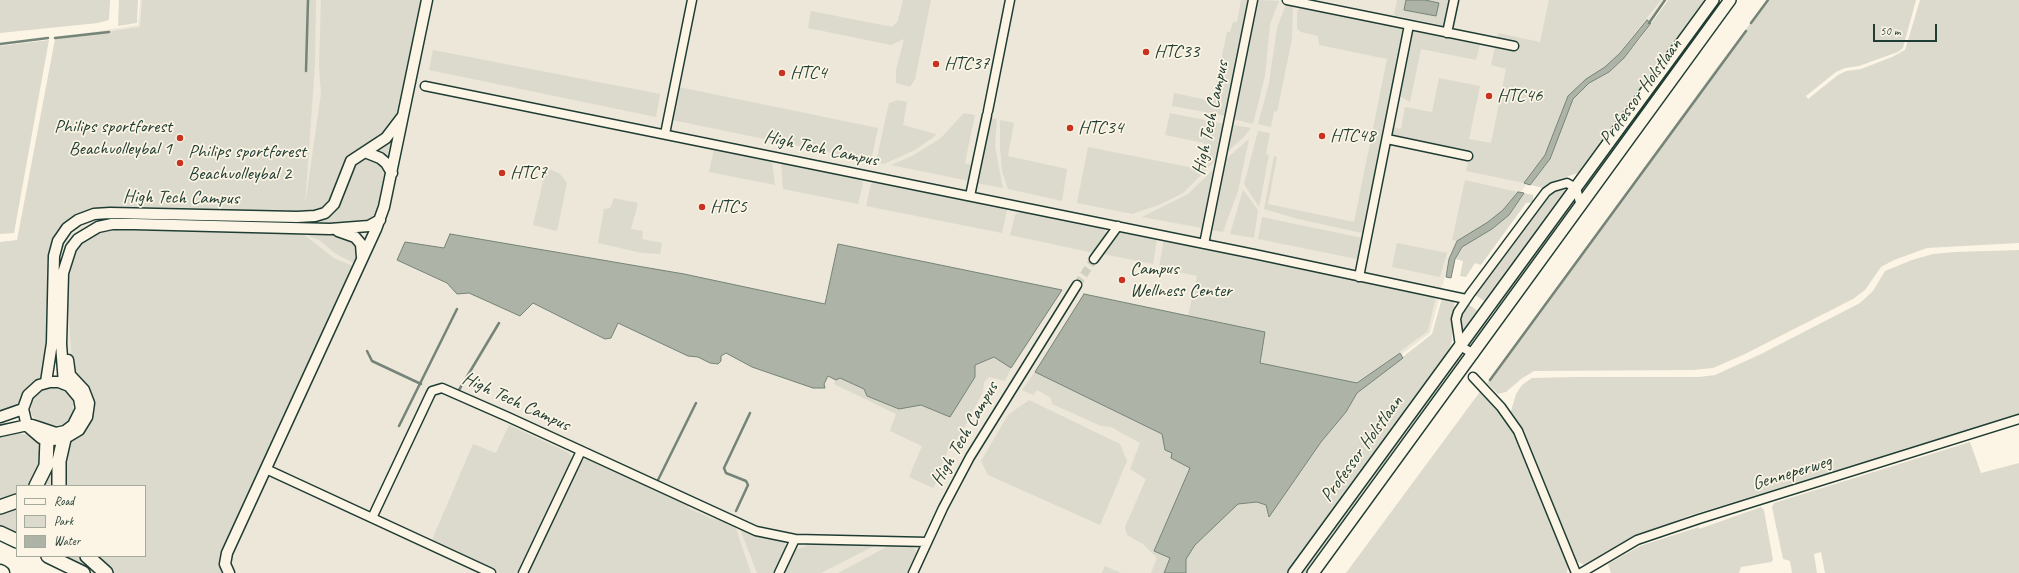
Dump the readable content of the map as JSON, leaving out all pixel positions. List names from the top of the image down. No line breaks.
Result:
{"streets":{"main road":["Professor Holstlaan"],"street":["High Tech Campus","Genneperweg"]},"places":["HTC33","HTC37","HTC4","HTC46","HTC34","HTC48","Philips sportforest Beachvolleybal 1","Philips sportforest Beachvolleybal 2","HTC7","HTC5","Campus Wellness Center"],"legend":["Road","Park","Water"],"scale_bar":"50 m"}
